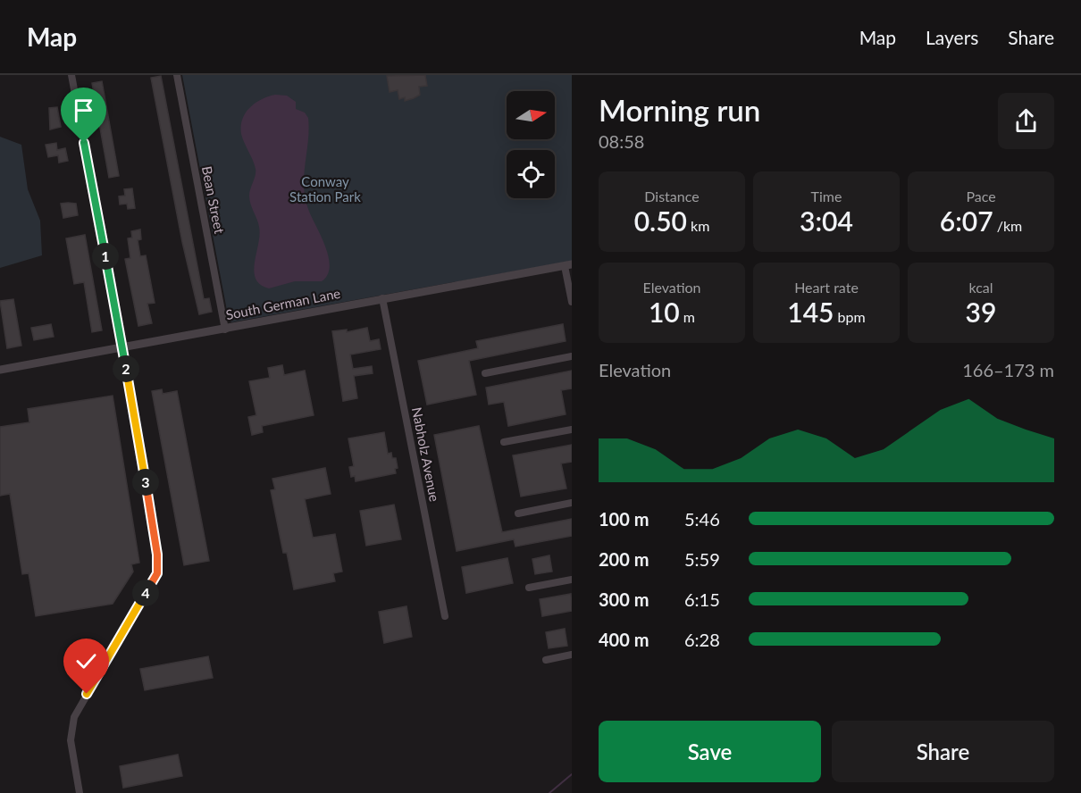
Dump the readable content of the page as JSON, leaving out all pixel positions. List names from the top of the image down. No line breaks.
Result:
{"streets":{"street":["Bean Street","South German Lane","Nabholz Avenue"]},"crossings":[["Bean Street","South German Lane"],["South German Lane","Nabholz Avenue"]],"parks":["Conway Station Park"],"north":"right","page":{"header":"Map","nav":["Map","Layers","Share"],"heading":["Morning run","08:58"],"stats":[["Distance","0.50 km"],["Time","3:04"],["Pace","6:07 /km"],["Elevation","10 m"],["Heart rate","145 bpm"],["kcal","39"]],"pins":["1","2","3","4"],"chart":["Elevation","166–173 m"],"list":[{"name":"100 m","note":"5:46"},{"name":"200 m","note":"5:59"},{"name":"300 m","note":"6:15"},{"name":"400 m","note":"6:28"}],"buttons":["Save","Share"]}}
